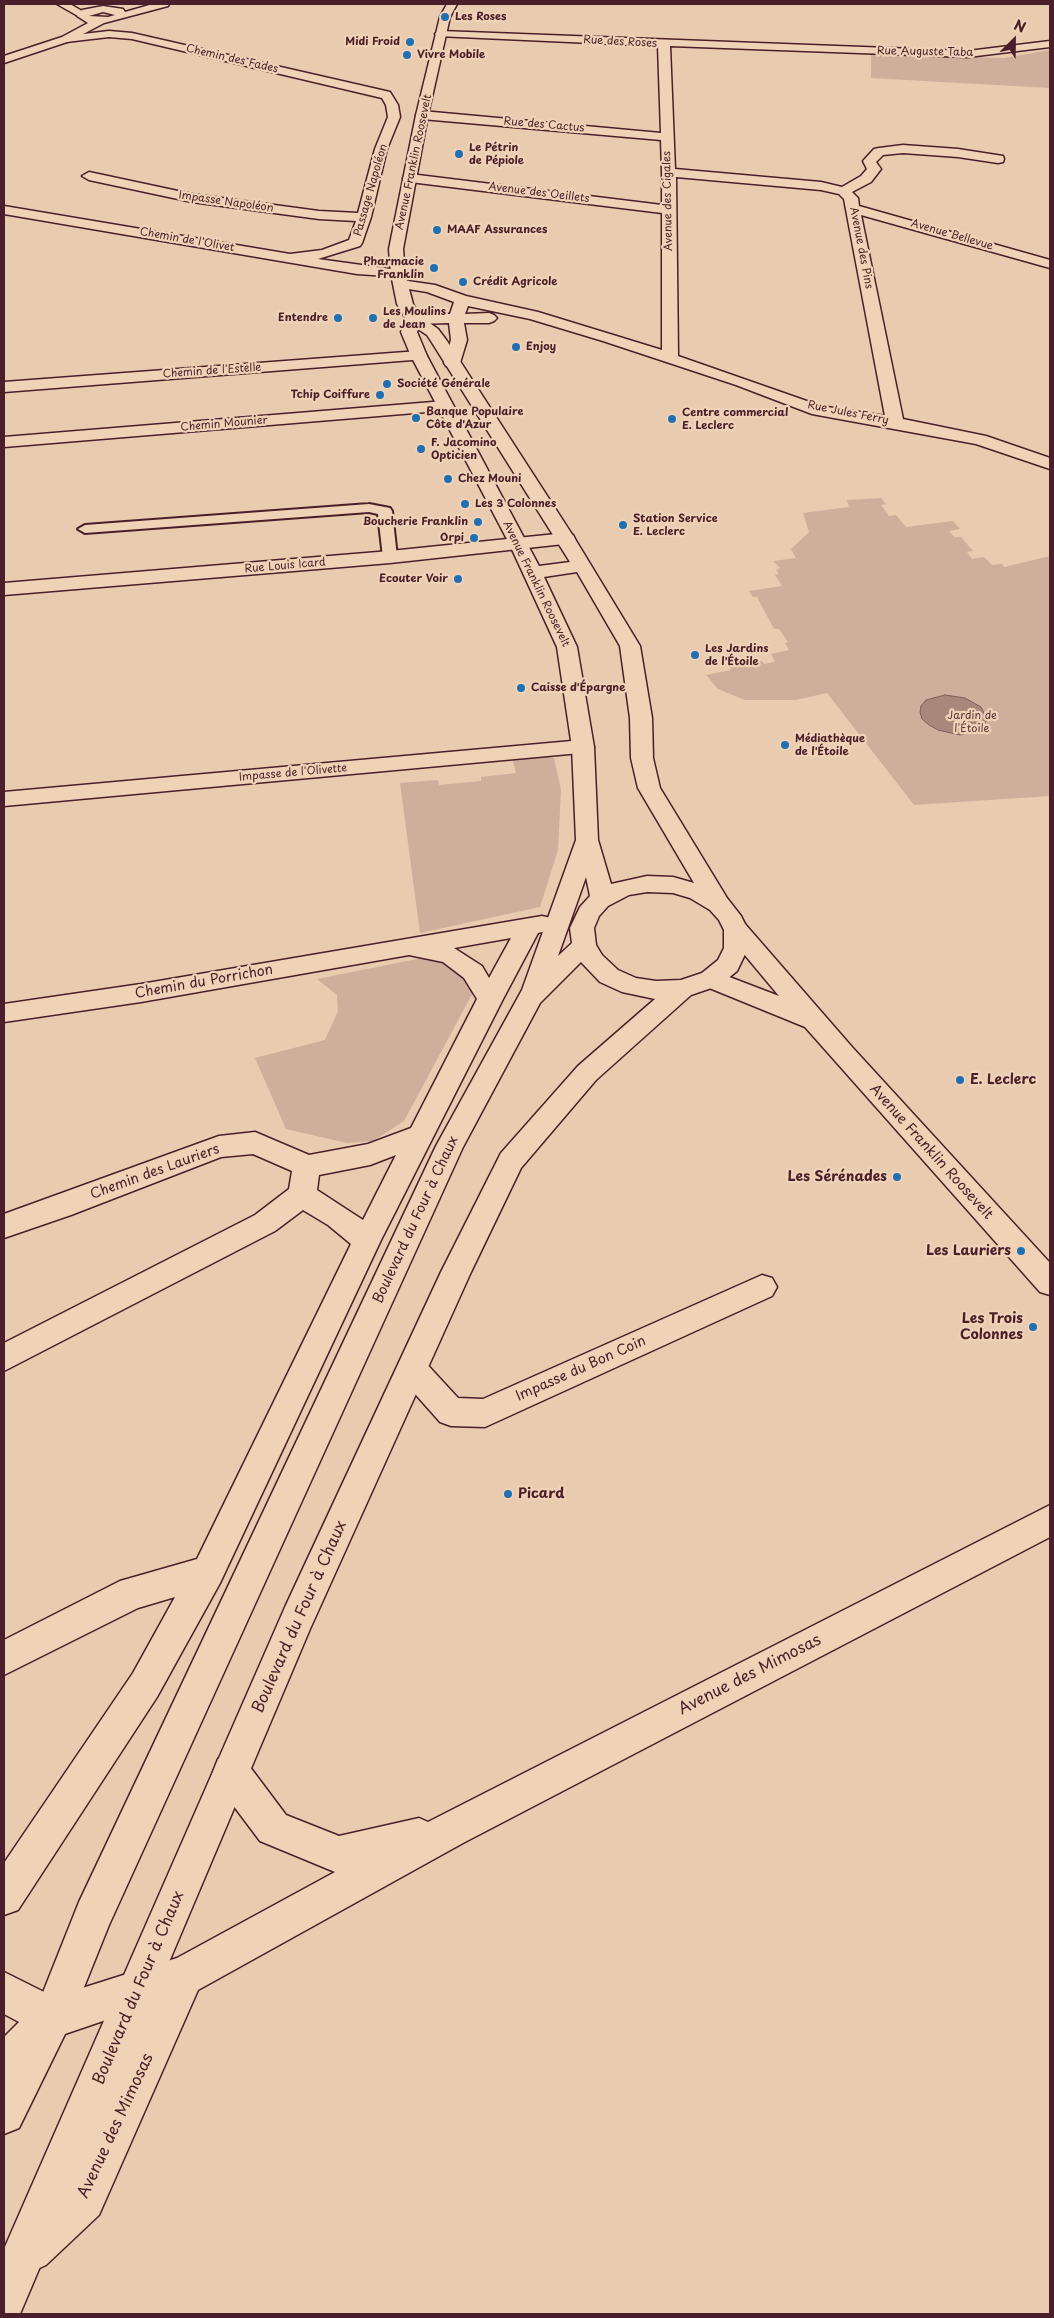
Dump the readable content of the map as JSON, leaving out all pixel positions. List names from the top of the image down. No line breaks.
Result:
{"streets":{"street":["Rue des Roses","Rue Auguste Taba","Chemin des Fades","Rue des Cactus","Avenue Franklin Roosevelt","Passage Napoléon","Avenue des Oeillets","Avenue des Cigales","Impasse Napoléon","Avenue Bellevue","Chemin de l'Olivet","Avenue des Pins","Chemin de l'Estelle","Rue Jules Ferry","Chemin Mounier","Rue Louis Icard","Impasse de l'Olivette","Chemin du Porrichon","Chemin des Lauriers","Boulevard du Four à Chaux","Impasse du Bon Coin","Avenue des Mimosas"]},"crossings":[["Rue des Roses","Rue Auguste Taba"],["Rue des Roses","Avenue Franklin Roosevelt"],["Rue des Roses","Avenue des Cigales"],["Chemin des Fades","Passage Napoléon"],["Rue des Cactus","Avenue Franklin Roosevelt"],["Rue des Cactus","Avenue des Cigales"],["Avenue Franklin Roosevelt","Avenue des Oeillets"],["Avenue Franklin Roosevelt","Chemin de l'Olivet"],["Avenue Franklin Roosevelt","Chemin de l'Estelle"],["Avenue Franklin Roosevelt","Rue Jules Ferry"],["Avenue Franklin Roosevelt","Chemin Mounier"],["Avenue Franklin Roosevelt","Rue Louis Icard"],["Avenue Franklin Roosevelt","Impasse de l'Olivette"],["Avenue Franklin Roosevelt","Boulevard du Four à Chaux"],["Passage Napoléon","Impasse Napoléon"],["Passage Napoléon","Chemin de l'Olivet"],["Avenue des Oeillets","Avenue des Cigales"],["Avenue des Cigales","Avenue des Pins"],["Avenue des Cigales","Rue Jules Ferry"],["Avenue Bellevue","Avenue des Pins"],["Chemin de l'Olivet","Rue Jules Ferry"],["Avenue des Pins","Rue Jules Ferry"],["Boulevard du Four à Chaux","Impasse du Bon Coin"],["Boulevard du Four à Chaux","Avenue des Mimosas"]],"parks":["Jardin de l'Étoile"],"places":["Les Roses","Midi Froid","Vivre Mobile","Le Pétrin de Pépiole","MAAF Assurances","Pharmacie Franklin","Crédit Agricole","Entendre","Les Moulins de Jean","Enjoy","Société Générale","Tchip Coiffure","Banque Populaire Côte d'Azur","Centre commercial E. Leclerc","F. Jacomino Opticien","Chez Mouni","Les 3 Colonnes","Boucherie Franklin","Station Service E. Leclerc","Orpi","Ecouter Voir","Les Jardins de l'Étoile","Caisse d'Épargne","Médiathèque de l'Étoile","E. Leclerc","Les Sérénades","Les Lauriers","Les Trois Colonnes","Picard"],"north":"top right"}
